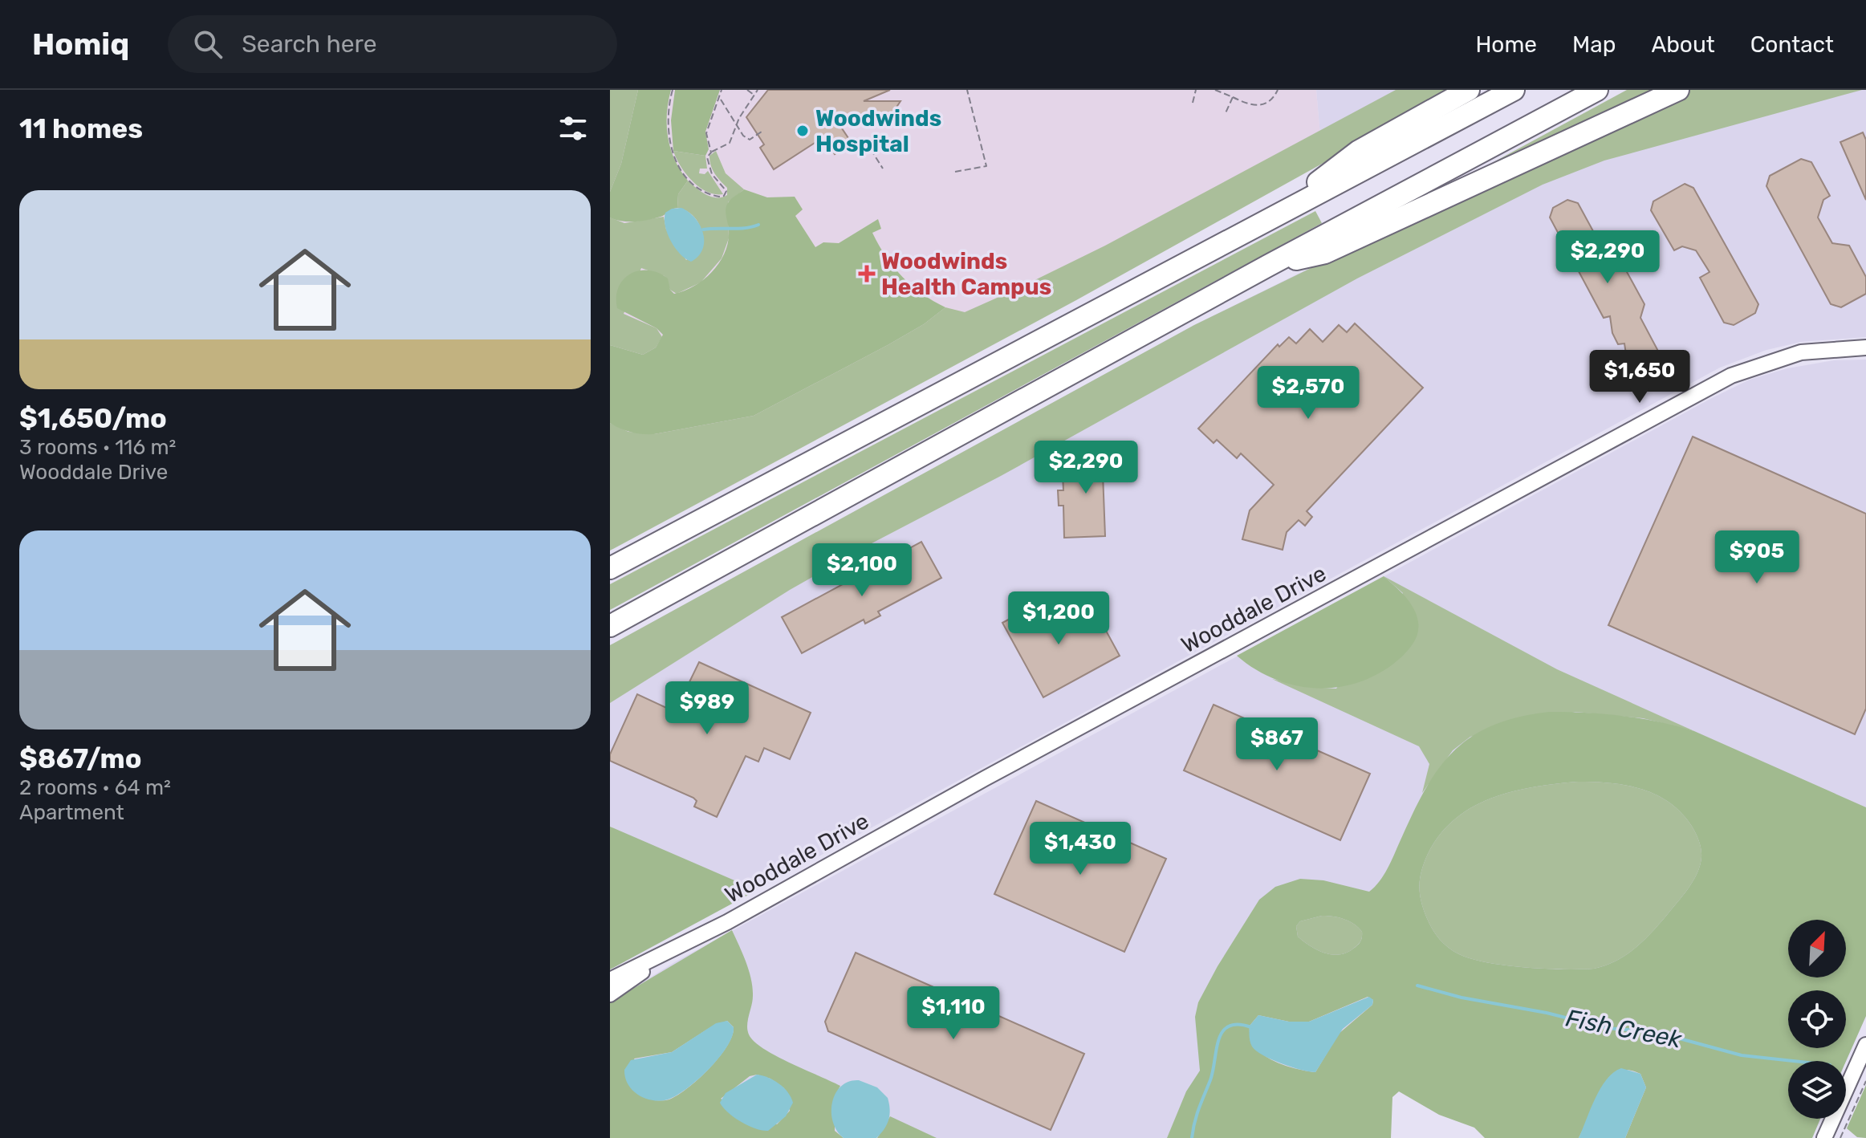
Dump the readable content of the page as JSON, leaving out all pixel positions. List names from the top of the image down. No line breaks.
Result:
{"streets":{"street":["Wooddale Drive"]},"water":["Fish Creek"],"places":{"other":["Woodwinds Hospital"],"health":["Woodwinds Health Campus"]},"north":"top right","page":{"header":"Homiq","search":"Search here","nav":["Home","Map","About","Contact"],"heading":"11 homes","list":[{"name":"$1,650/mo","note":"3 rooms · 116 m² · Wooddale Drive"},{"name":"$867/mo","note":"2 rooms · 64 m² · Apartment"}],"price":["$2,290","$1,650","$2,570","$2,290","$905","$2,100","$1,200","$989","$867","$1,430","$1,110"]}}
